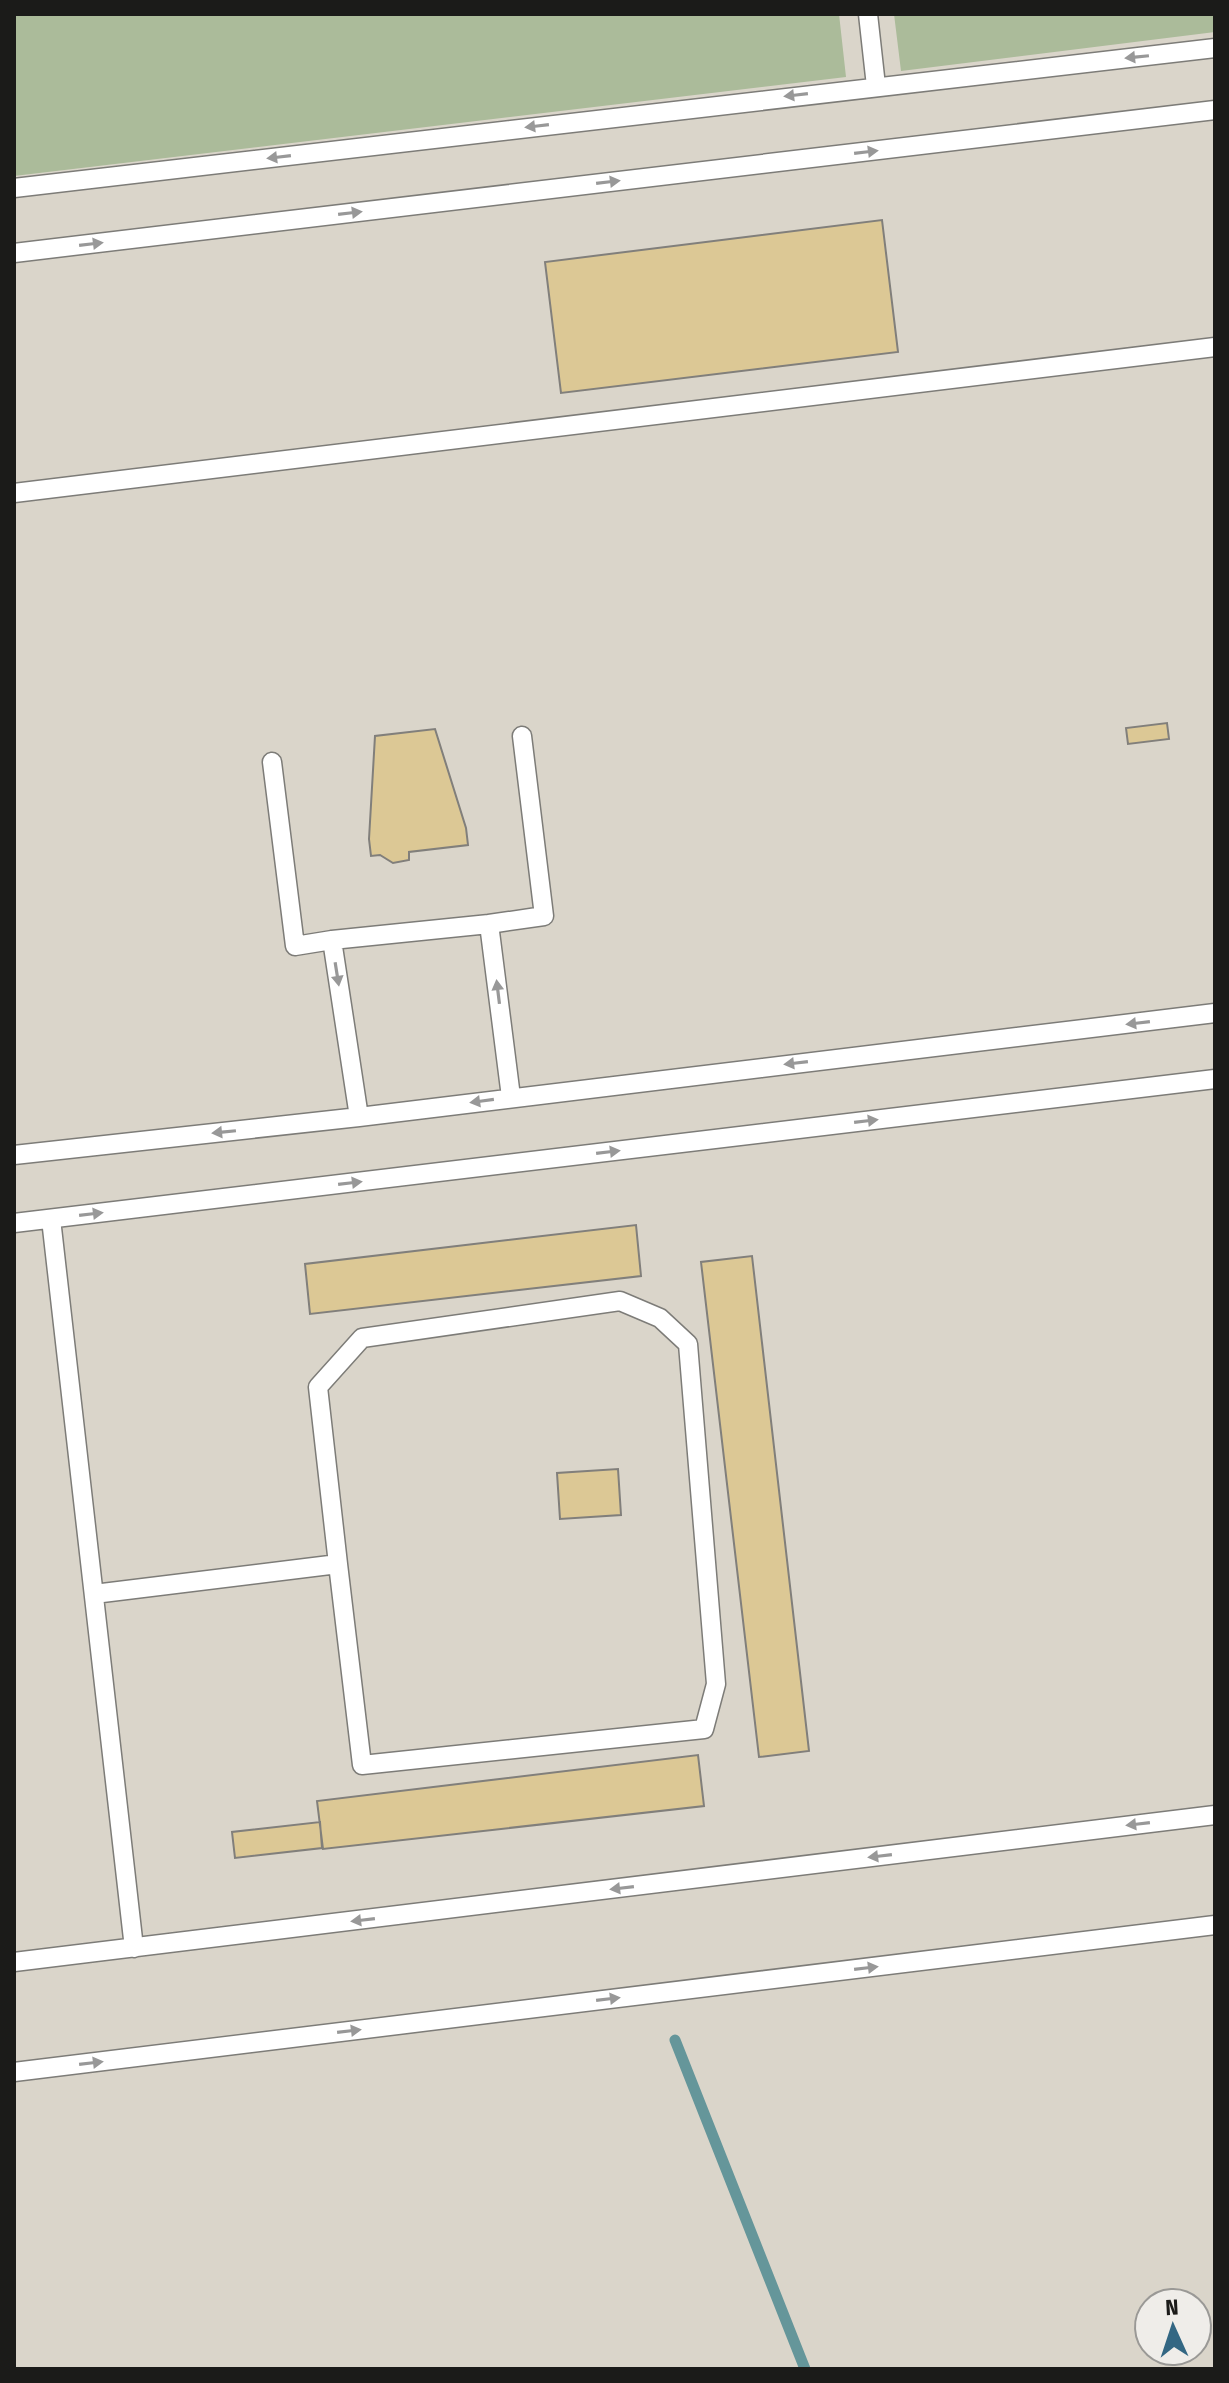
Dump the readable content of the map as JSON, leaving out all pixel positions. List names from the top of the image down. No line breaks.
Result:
{"north":"top"}
